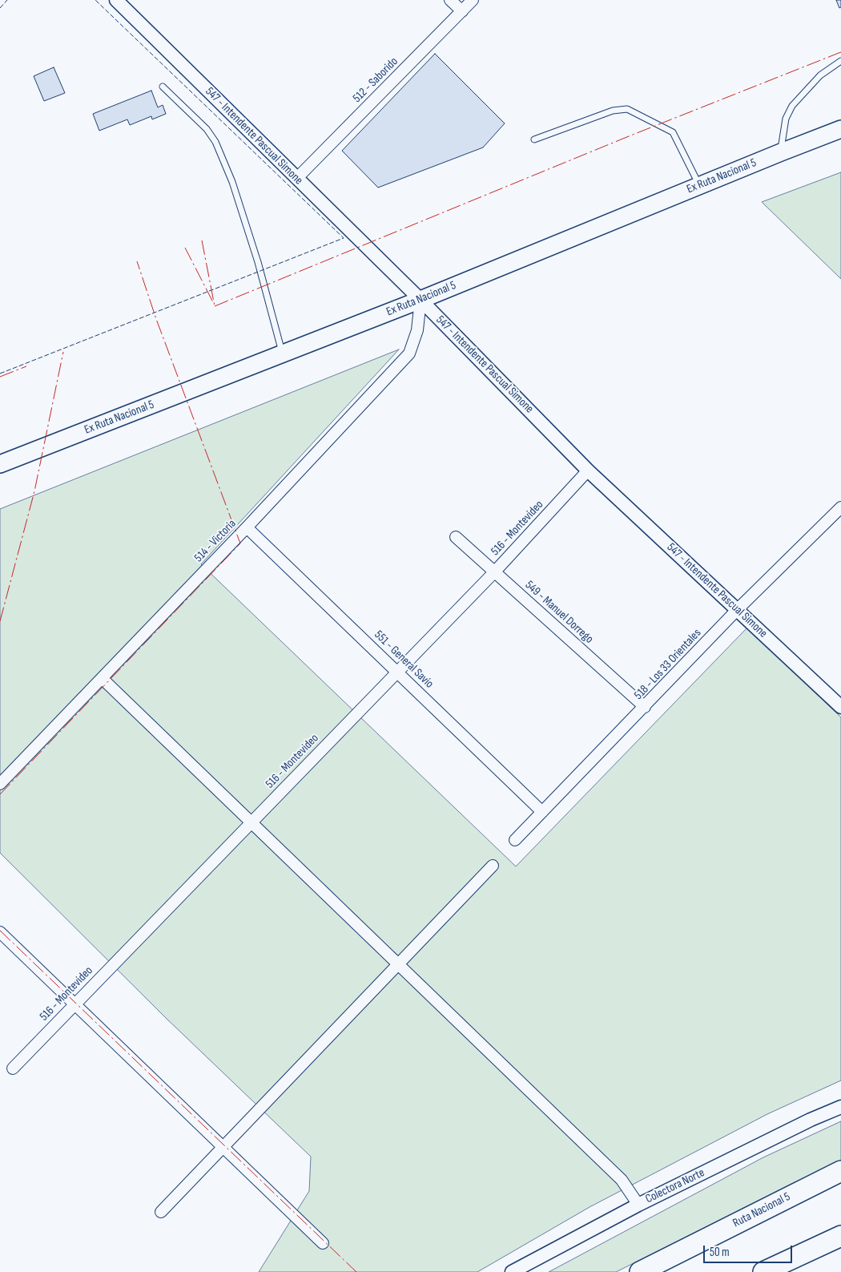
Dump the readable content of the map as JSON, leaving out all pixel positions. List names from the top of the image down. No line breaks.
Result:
{"streets":{"highway":["Ruta Nacional 5"],"main road":["Ex Ruta Nacional 5"],"street":["512 - Saborido","547 - Intendente Pascual Simone","516 - Montevideo","514 - Victoria","549 - Manuel Dorrego","551 - General Savio","518 - Los 33 Orientales","Colectora Norte"]},"crossings":[["512 - Saborido","547 - Intendente Pascual Simone"],["547 - Intendente Pascual Simone","Ex Ruta Nacional 5"],["547 - Intendente Pascual Simone","516 - Montevideo"],["547 - Intendente Pascual Simone","514 - Victoria"],["547 - Intendente Pascual Simone","518 - Los 33 Orientales"],["Ex Ruta Nacional 5","514 - Victoria"],["516 - Montevideo","549 - Manuel Dorrego"],["516 - Montevideo","551 - General Savio"],["514 - Victoria","551 - General Savio"],["549 - Manuel Dorrego","518 - Los 33 Orientales"],["551 - General Savio","518 - Los 33 Orientales"]],"scale_bar":"50 m"}
